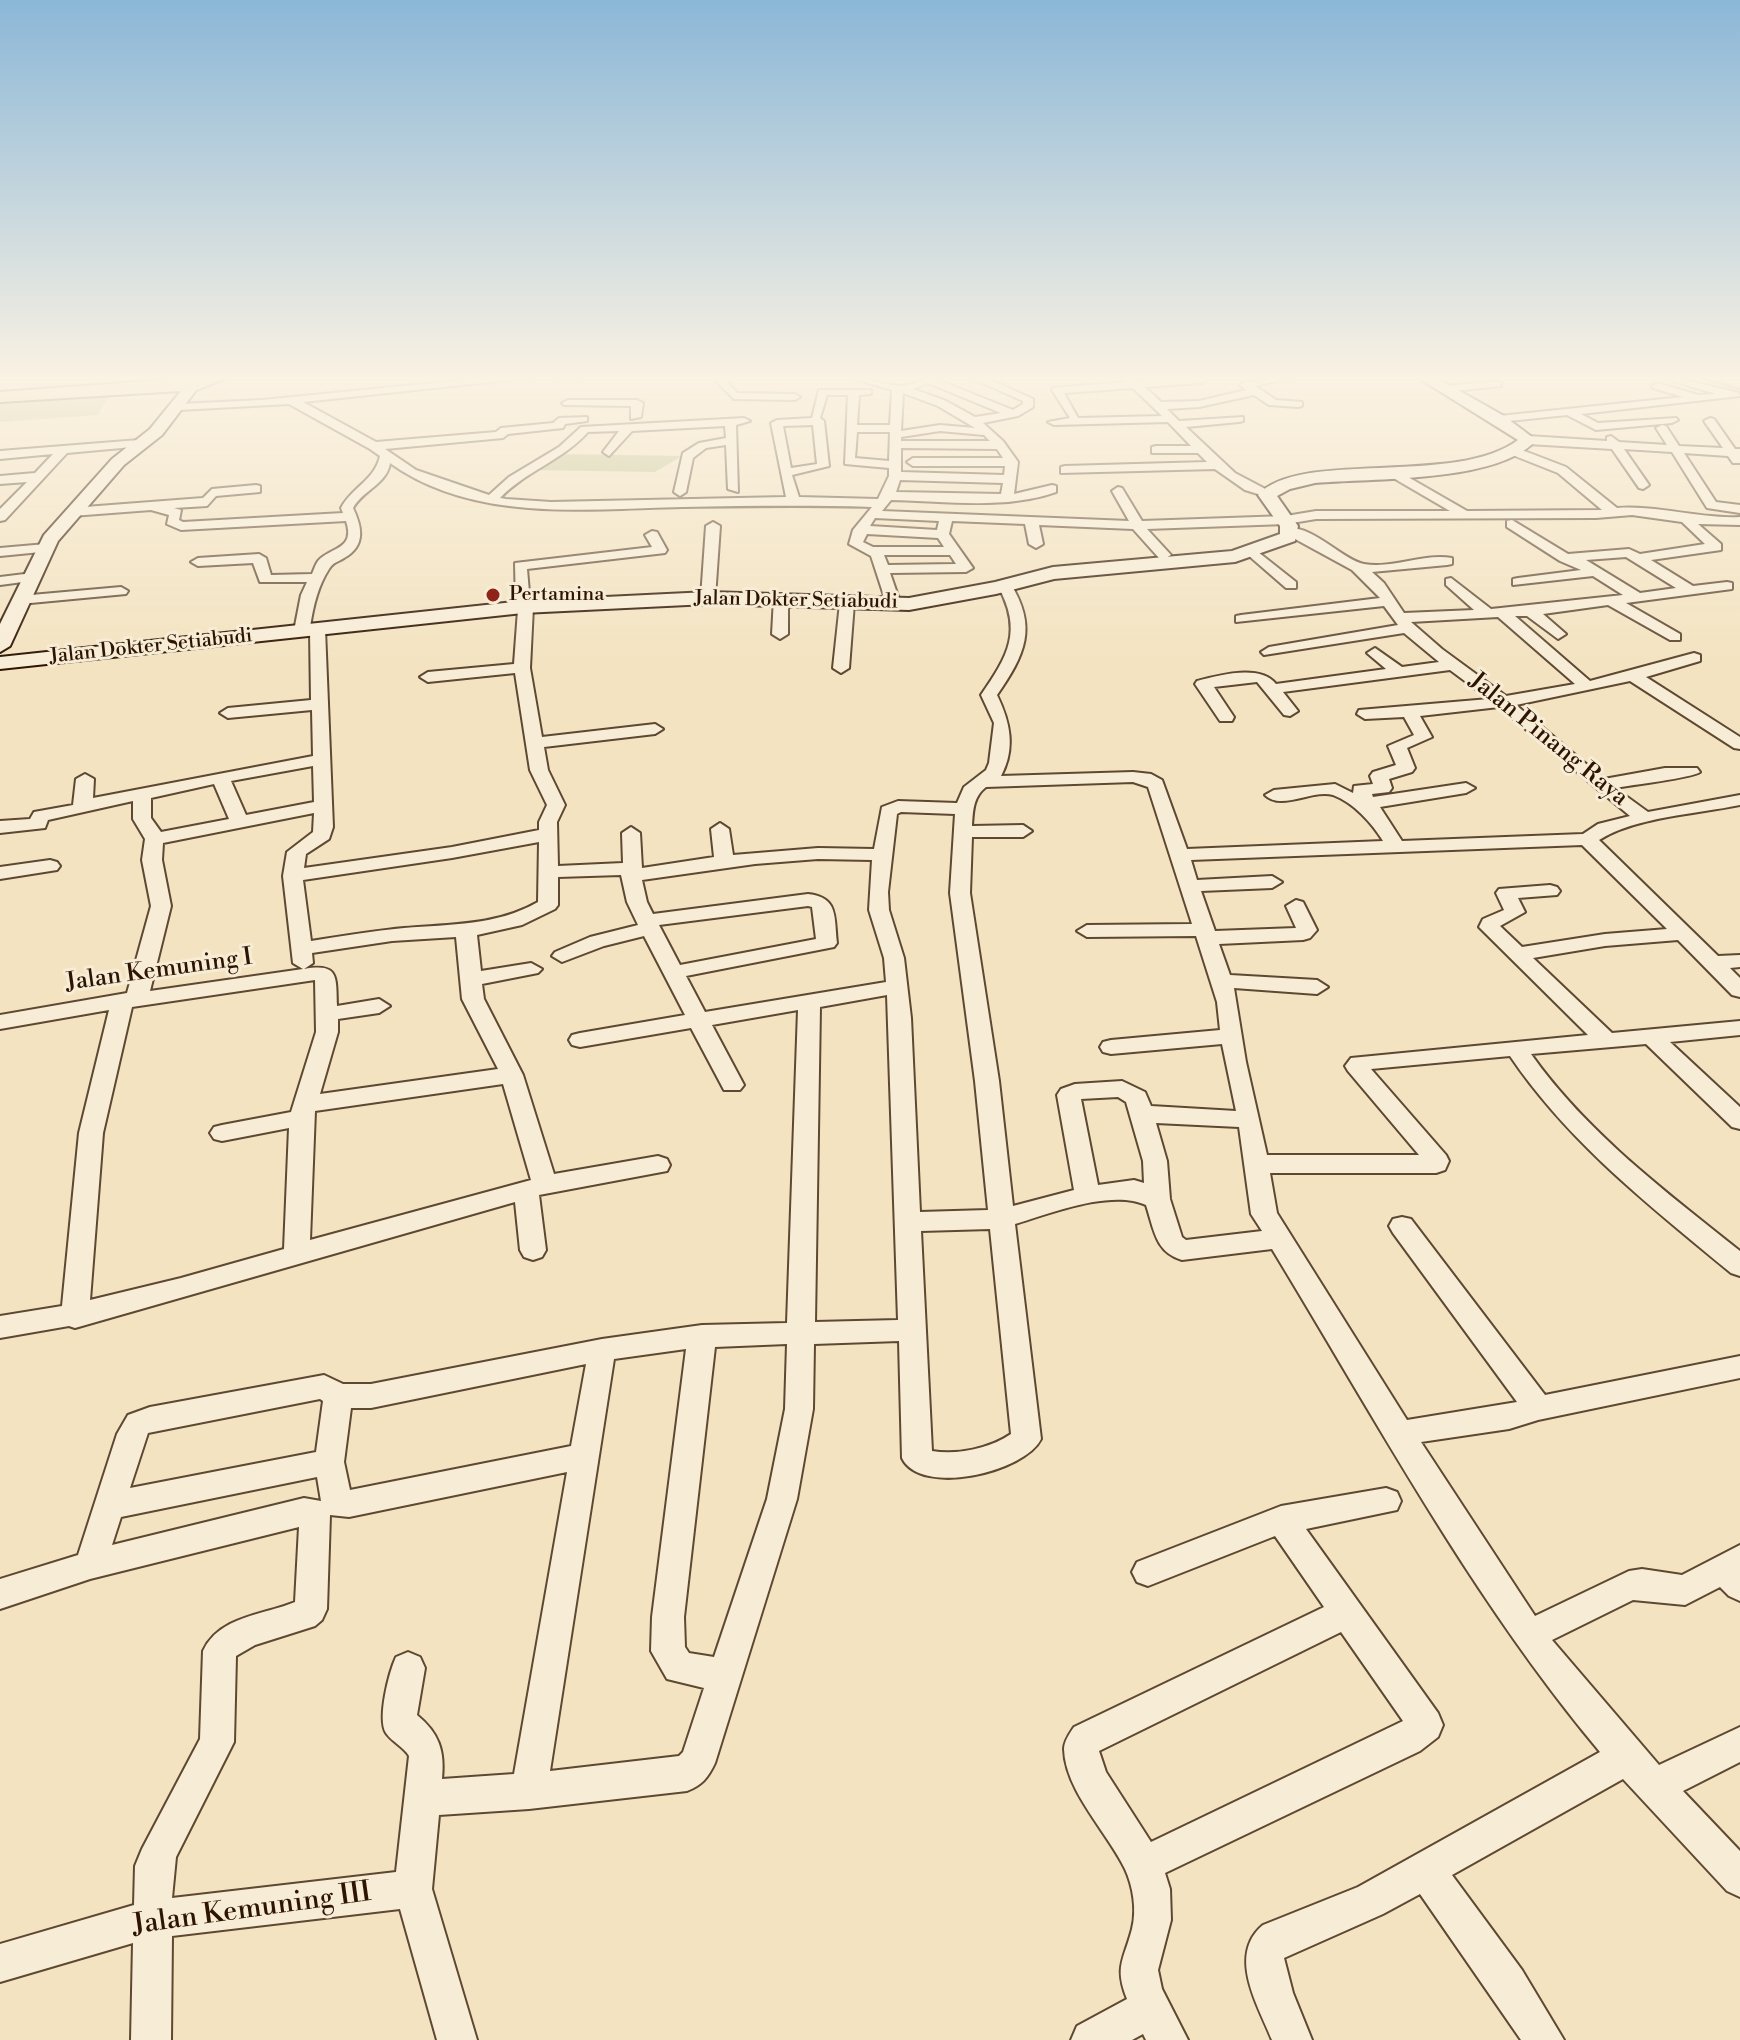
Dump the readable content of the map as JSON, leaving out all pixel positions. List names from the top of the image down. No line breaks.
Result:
{"streets":{"main road":["Jalan Dokter Setiabudi"],"street":["Jalan Pinang Raya","Jalan Kemuning I","Jalan Kemuning III"]},"places":["Pertamina"]}
